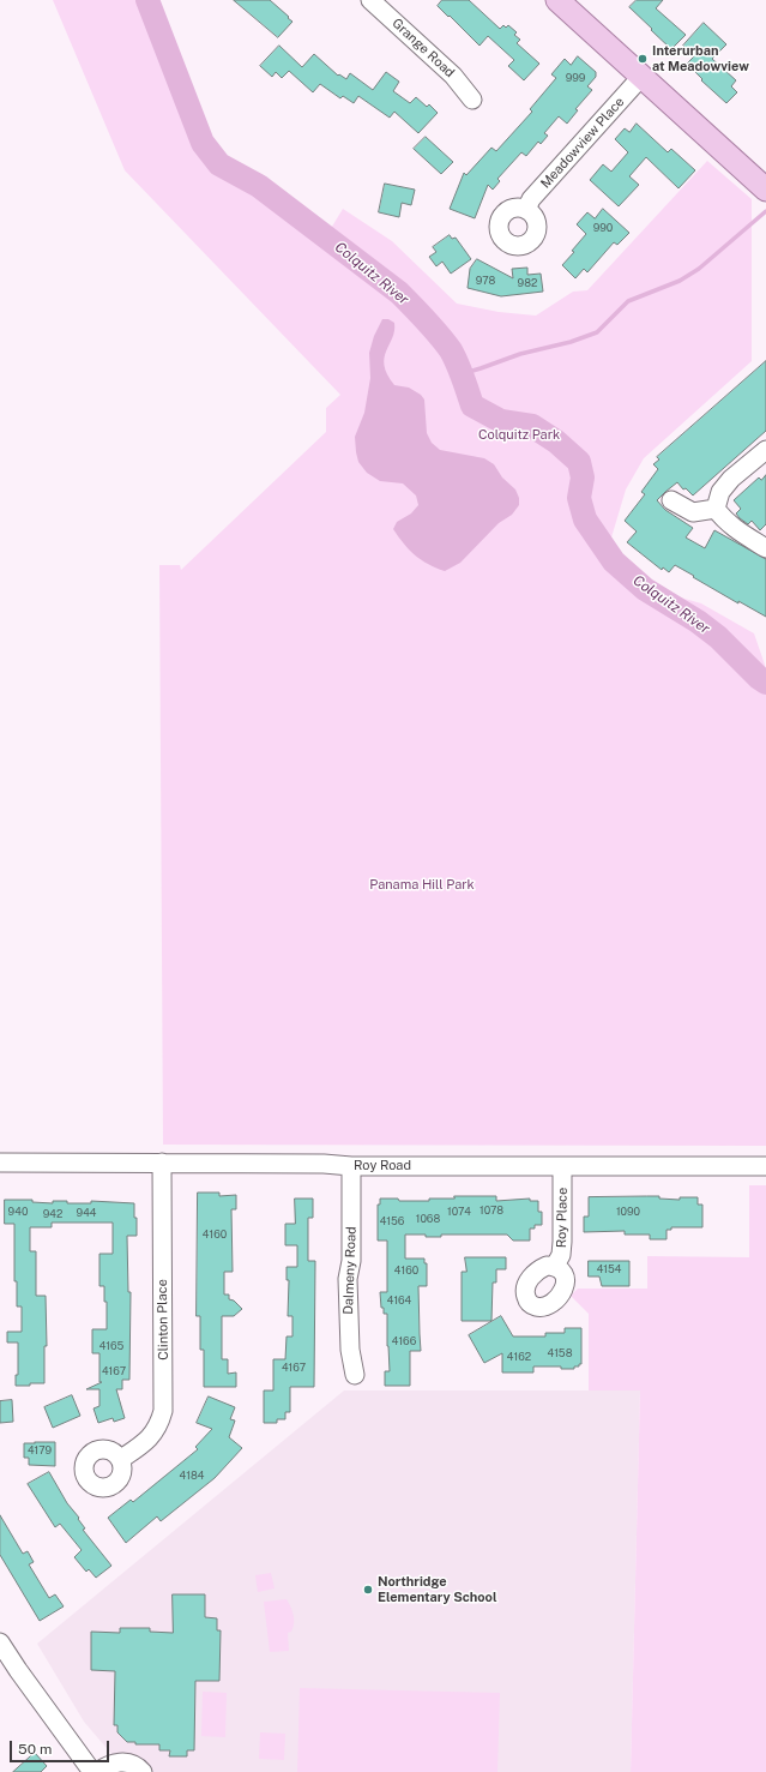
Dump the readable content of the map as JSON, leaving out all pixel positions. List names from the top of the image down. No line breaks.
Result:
{"streets":{"street":["Grange Road","Meadowview Place","Roy Road","Roy Place","Dalmeny Road","Clinton Place"]},"crossings":[["Roy Road","Roy Place"],["Roy Road","Dalmeny Road"],["Roy Road","Clinton Place"]],"water":["Colquitz River"],"parks":["Colquitz Park","Panama Hill Park"],"places":["Interurban at Meadowview","Northridge Elementary School"],"house_numbers":["999","990","978","982","1078","940","1074","1090","944","942","1068","4156","4160","4154","4160","4164","4166","4165","4158","4162","4167","4167","4179","4184"],"scale_bar":"50 m"}
